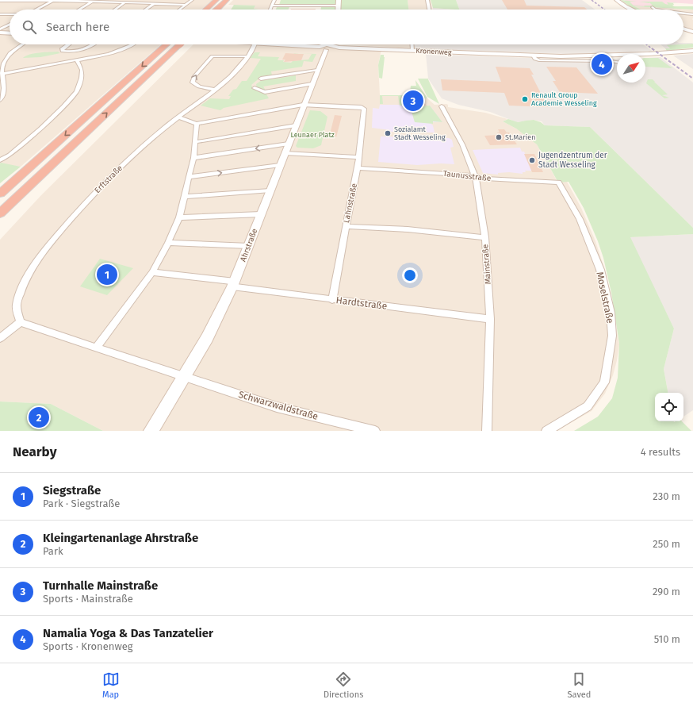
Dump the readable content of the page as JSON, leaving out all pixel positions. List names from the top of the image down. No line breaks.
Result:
{"streets":{"street":["Kronenweg","Taunusstraße","Erftstraße","Lahnstraße","Ahrstraße","Mainstraße","Moselstraße","Hardtstraße","Schwarzwaldstraße"]},"crossings":[["Kronenweg","Ahrstraße"],["Taunusstraße","Lahnstraße"],["Taunusstraße","Mainstraße"],["Taunusstraße","Moselstraße"],["Erftstraße","Schwarzwaldstraße"],["Lahnstraße","Ahrstraße"],["Lahnstraße","Hardtstraße"],["Ahrstraße","Hardtstraße"],["Ahrstraße","Schwarzwaldstraße"],["Mainstraße","Hardtstraße"]],"parks":["Leunaer Platz"],"places":["Renault Group Academie Wesseling","Sozialamt Stadt Wesseling","St.Marien","Jugendzentrum der Stadt Wesseling"],"north":"top right","page":{"search":"Search here","pins":["4","3","1","2"],"heading":["Nearby","4 results"],"list":[{"mark":"1","name":"Siegstraße","note":"Park · Siegstraße","value":"230 m"},{"mark":"2","name":"Kleingartenanlage Ahrstraße","note":"Park","value":"250 m"},{"mark":"3","name":"Turnhalle Mainstraße","note":"Sports · Mainstraße","value":"290 m"},{"mark":"4","name":"Namalia Yoga & Das Tanzatelier","note":"Sports · Kronenweg","value":"510 m"}],"nav":["Map","Directions","Saved"]}}
